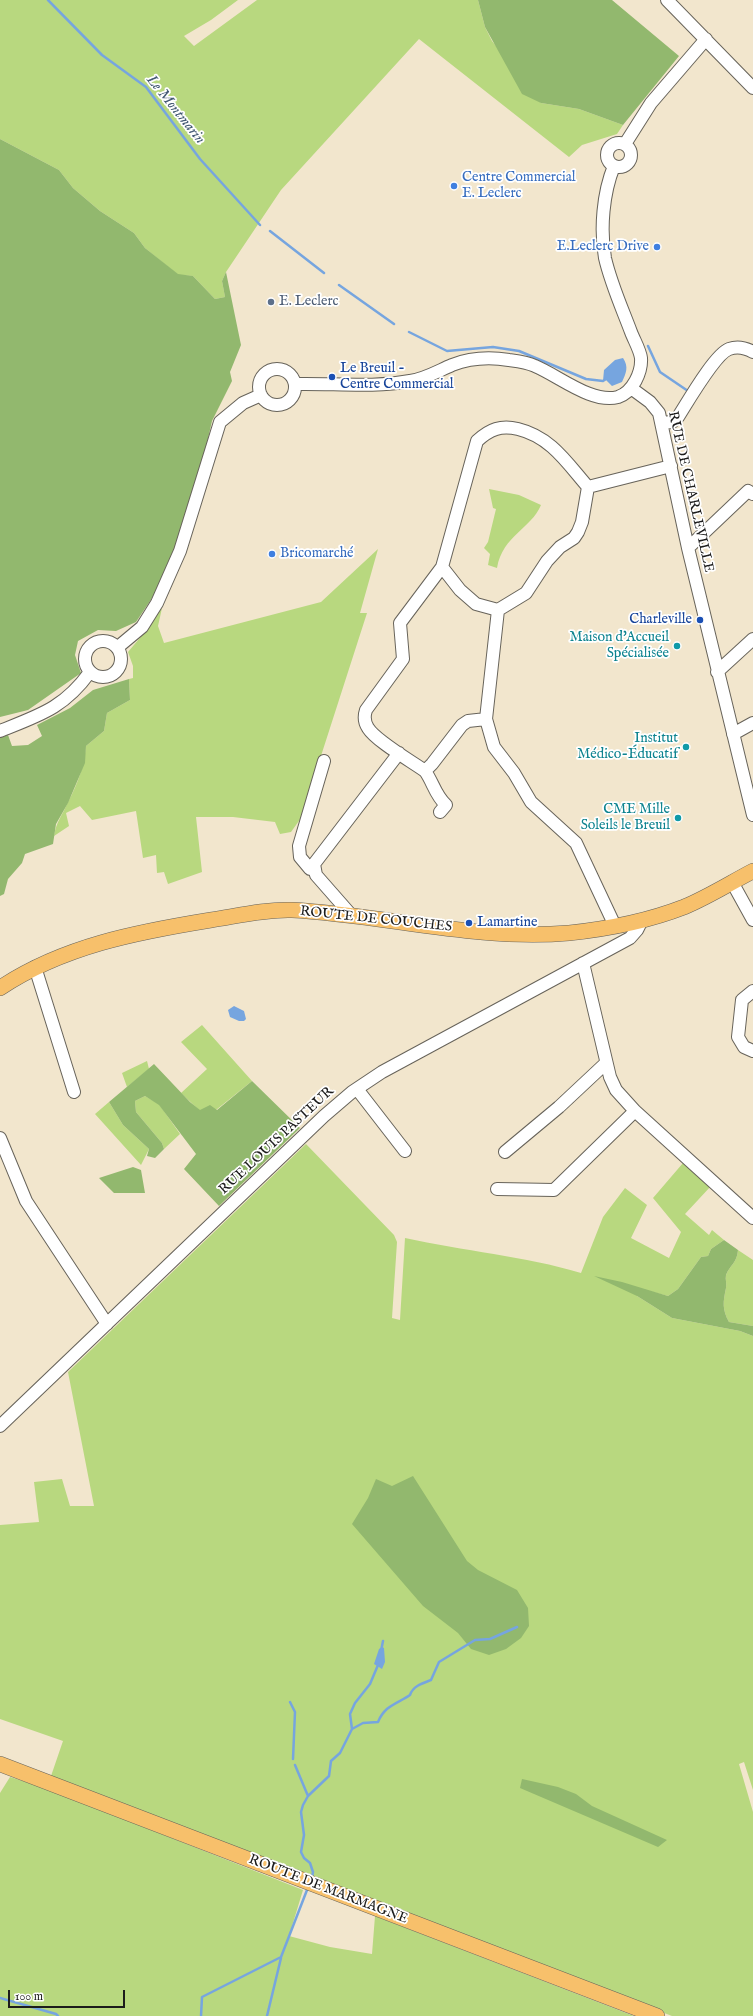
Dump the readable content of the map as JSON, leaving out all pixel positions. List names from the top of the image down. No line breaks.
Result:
{"streets":{"main road":["ROUTE DE COUCHES","ROUTE DE MARMAGNE"],"street":["RUE DE CHARLEVILLE","RUE LOUIS PASTEUR"]},"water":["Le Montmarin"],"places":["Centre Commercial E. Leclerc","E.Leclerc Drive","E. Leclerc","Le Breuil - Centre Commercial","Bricomarché","Charleville","Maison d'Accueil Spécialisée","Institut Médico-Éducatif","CME Mille Soleils le Breuil","Lamartine"],"scale_bar":"100 m"}
